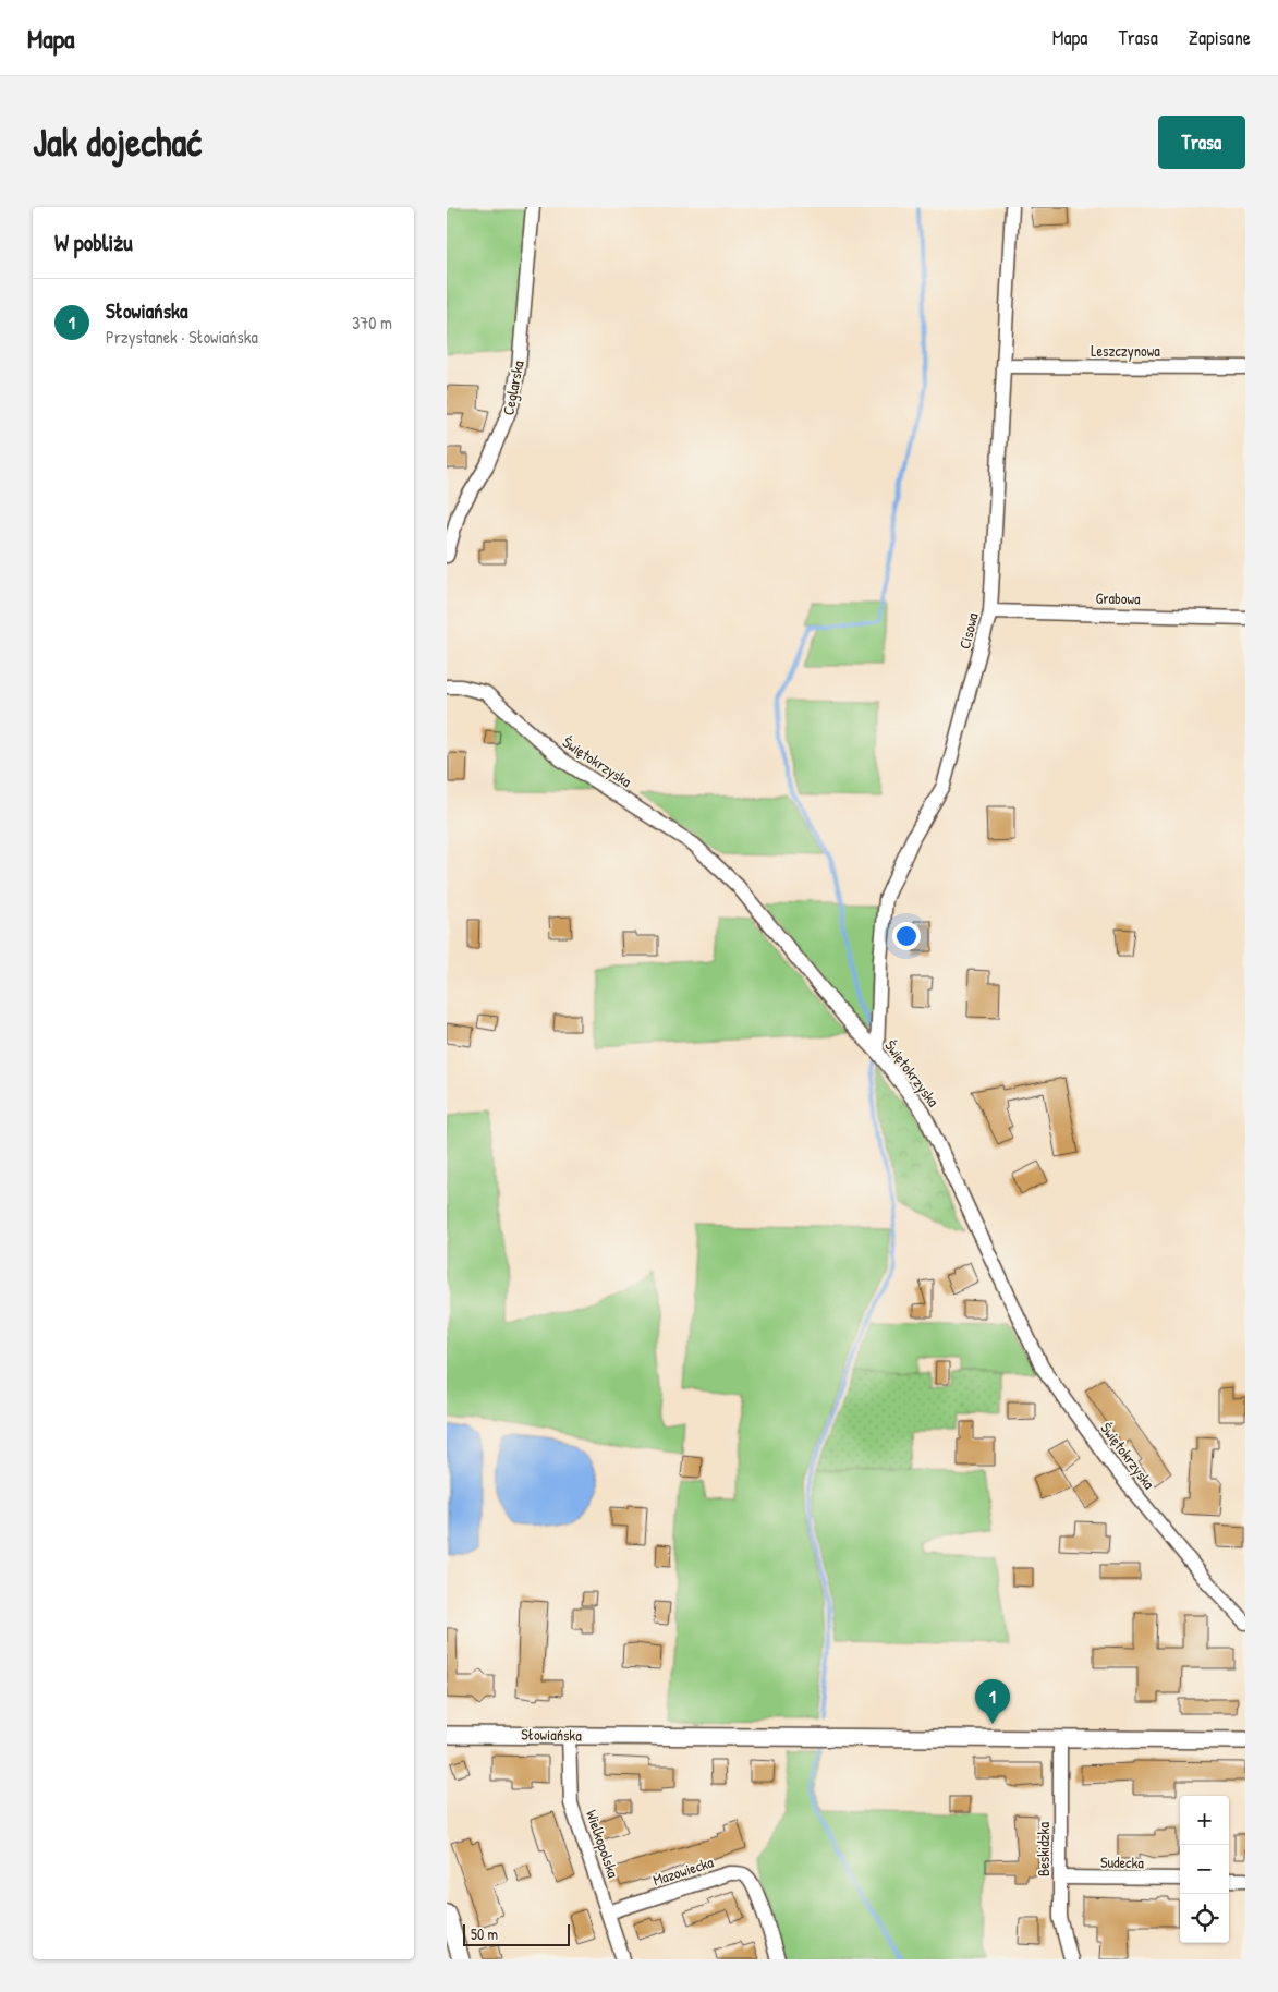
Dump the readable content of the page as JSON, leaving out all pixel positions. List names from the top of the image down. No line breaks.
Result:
{"streets":{"street":["Leszczynowa","Ceglarska","Grabowa","Cisowa","Świętokrzyska","Słowiańska","Wielkopolska","Beskidzka","Sudecka","Mazowiecka"]},"crossings":[["Leszczynowa","Cisowa"],["Grabowa","Cisowa"],["Cisowa","Świętokrzyska"],["Słowiańska","Wielkopolska"],["Słowiańska","Beskidzka"],["Wielkopolska","Mazowiecka"],["Beskidzka","Sudecka"]],"scale_bar":"50 m","page":{"header":"Mapa","nav":["Mapa","Trasa","Zapisane"],"buttons":"Trasa","title":"Jak dojechać","heading":"W pobliżu","list":[{"mark":"1","name":"Słowiańska","note":"Przystanek · Słowiańska","value":"370 m"}],"pins":"1","map_buttons":["+","−"],"scale":"50 m"}}
